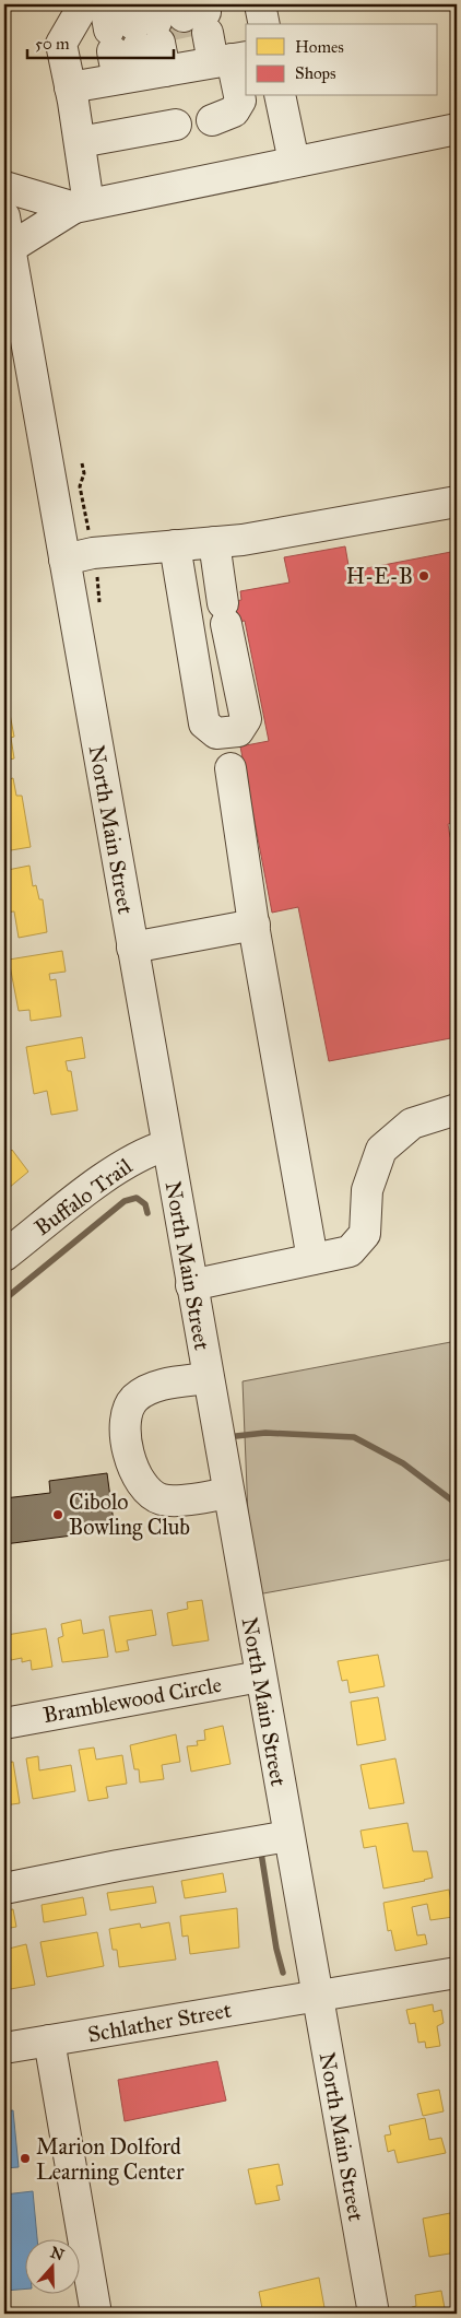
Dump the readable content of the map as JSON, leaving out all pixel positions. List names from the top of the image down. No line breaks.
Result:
{"streets":{"street":["North Main Street","Buffalo Trail","Bramblewood Circle","Schlather Street"]},"crossings":[["North Main Street","Buffalo Trail"],["North Main Street","Bramblewood Circle"],["North Main Street","Schlather Street"]],"places":["H-E-B","Cibolo Bowling Club","Marion Dolford Learning Center"],"legend":["Homes","Shops"],"scale_bar":"50 m","north":"top"}
